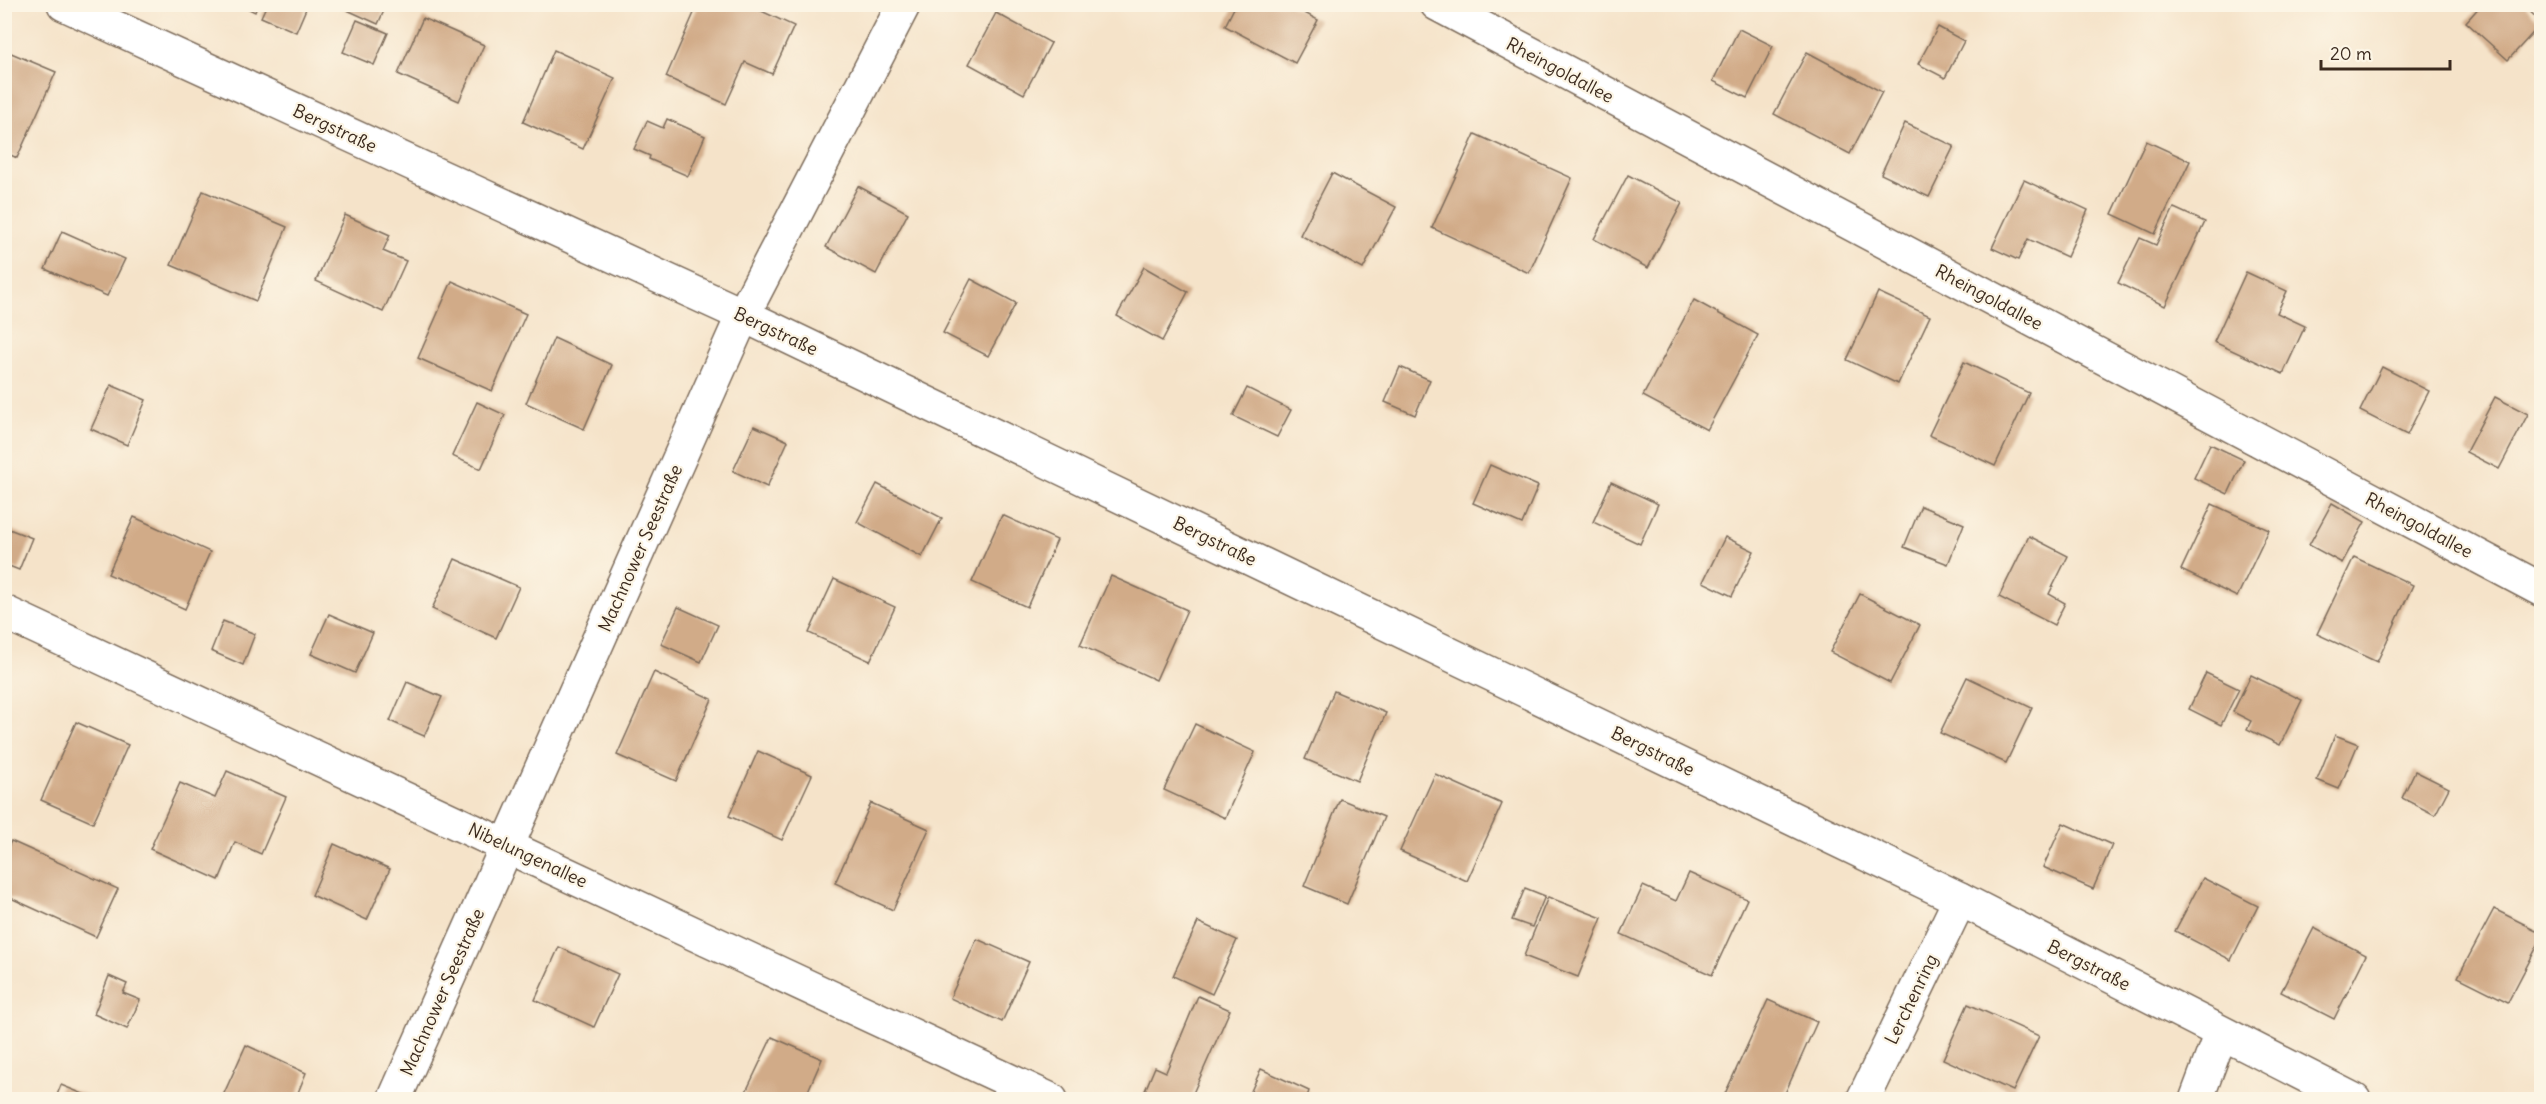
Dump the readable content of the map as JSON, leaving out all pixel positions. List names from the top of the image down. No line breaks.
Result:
{"streets":{"street":["Rheingoldallee","Bergstraße","Machnower Seestraße","Nibelungenallee","Lerchenring"]},"crossings":[["Bergstraße","Machnower Seestraße"],["Bergstraße","Lerchenring"],["Machnower Seestraße","Nibelungenallee"]],"scale_bar":"20 m"}
